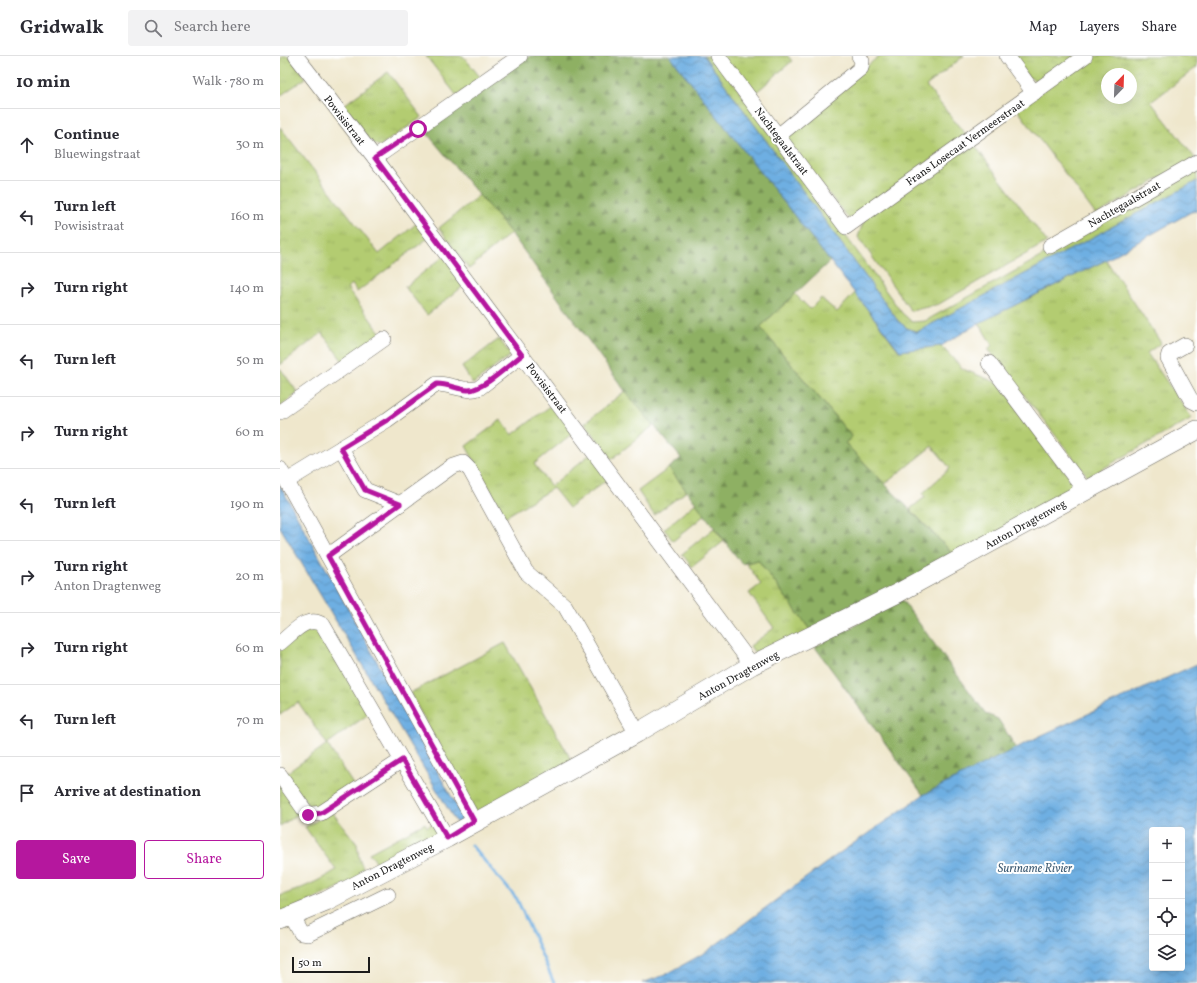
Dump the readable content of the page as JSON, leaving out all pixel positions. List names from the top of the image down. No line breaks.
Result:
{"streets":{"main road":["Anton Dragtenweg"],"street":["Powisistraat","Nachtegaalstraat","Frans Losecaat Vermeerstraat"]},"crossings":[["Powisistraat","Anton Dragtenweg"],["Nachtegaalstraat","Frans Losecaat Vermeerstraat"]],"water":["Suriname Rivier"],"scale_bar":"50 m","north":"top right","page":{"header":"Gridwalk","search":"Search here","nav":["Map","Layers","Share"],"heading":["10 min","Walk · 780 m"],"list":[["Continue","Bluewingstraat","30 m"],["Turn left","Powisistraat","160 m"],["Turn right","140 m"],["Turn left","50 m"],["Turn right","60 m"],["Turn left","190 m"],["Turn right","Anton Dragtenweg","20 m"],["Turn right","60 m"],["Turn left","70 m"],"Arrive at destination"],"map_buttons":["+","−"],"buttons":["Save","Share"],"scale":"50 m"}}
